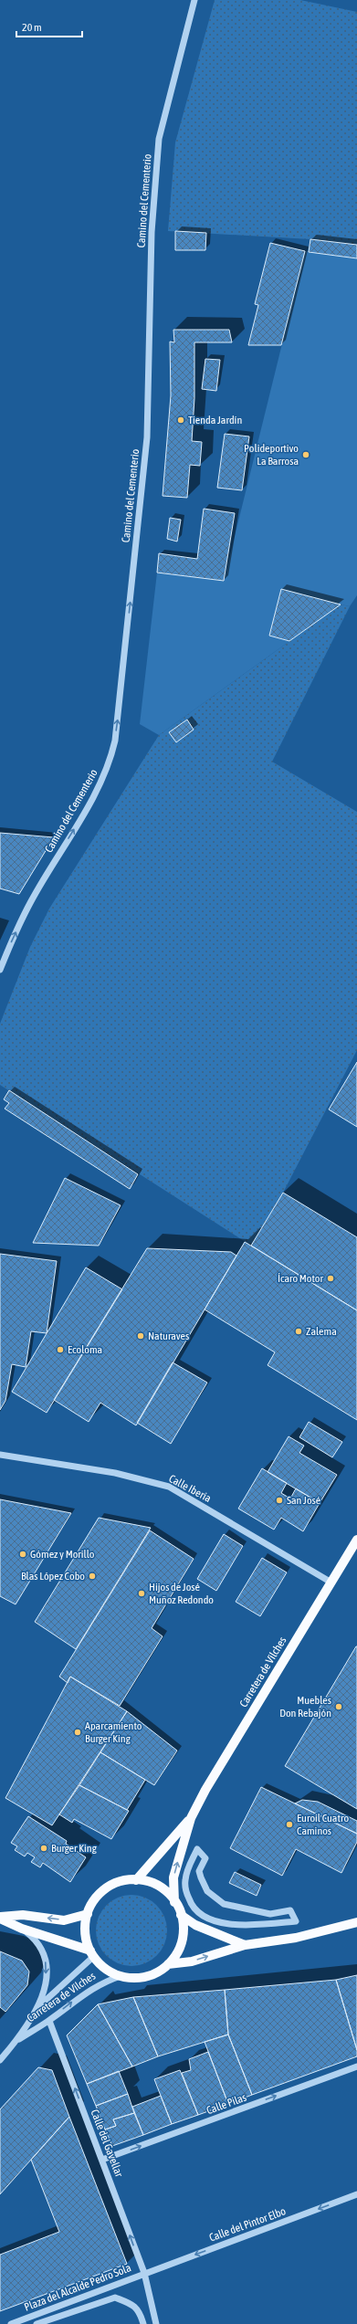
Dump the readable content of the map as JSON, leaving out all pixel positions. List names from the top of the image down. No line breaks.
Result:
{"streets":{"main road":["Carretera de Vilches"],"street":["Camino del Cementerio","Calle Iberia","Calle Pilas","Calle del Gavellar","Calle del Pintor Elbo","Plaza del Alcalde Pedro Sola"]},"crossings":[["Calle Iberia","Carretera de Vilches"],["Carretera de Vilches","Calle del Gavellar"],["Calle Pilas","Calle del Gavellar"],["Calle del Gavellar","Calle del Pintor Elbo"],["Calle del Gavellar","Plaza del Alcalde Pedro Sola"],["Calle del Pintor Elbo","Plaza del Alcalde Pedro Sola"]],"one_way":["Camino del Cementerio","Calle Pilas","Calle del Gavellar","Calle del Pintor Elbo"],"places":["Tienda Jardín","Polideportivo La Barrosa","Ícaro Motor","Zalema","Naturaves","Ecoloma","San José","Gómez y Morillo","Blas López Cobo","Hijos de José Muñoz Redondo","Muebles Don Rebajón","Aparcamiento Burger King","Euroil Cuatro Caminos","Burger King"],"scale_bar":"20 m"}
